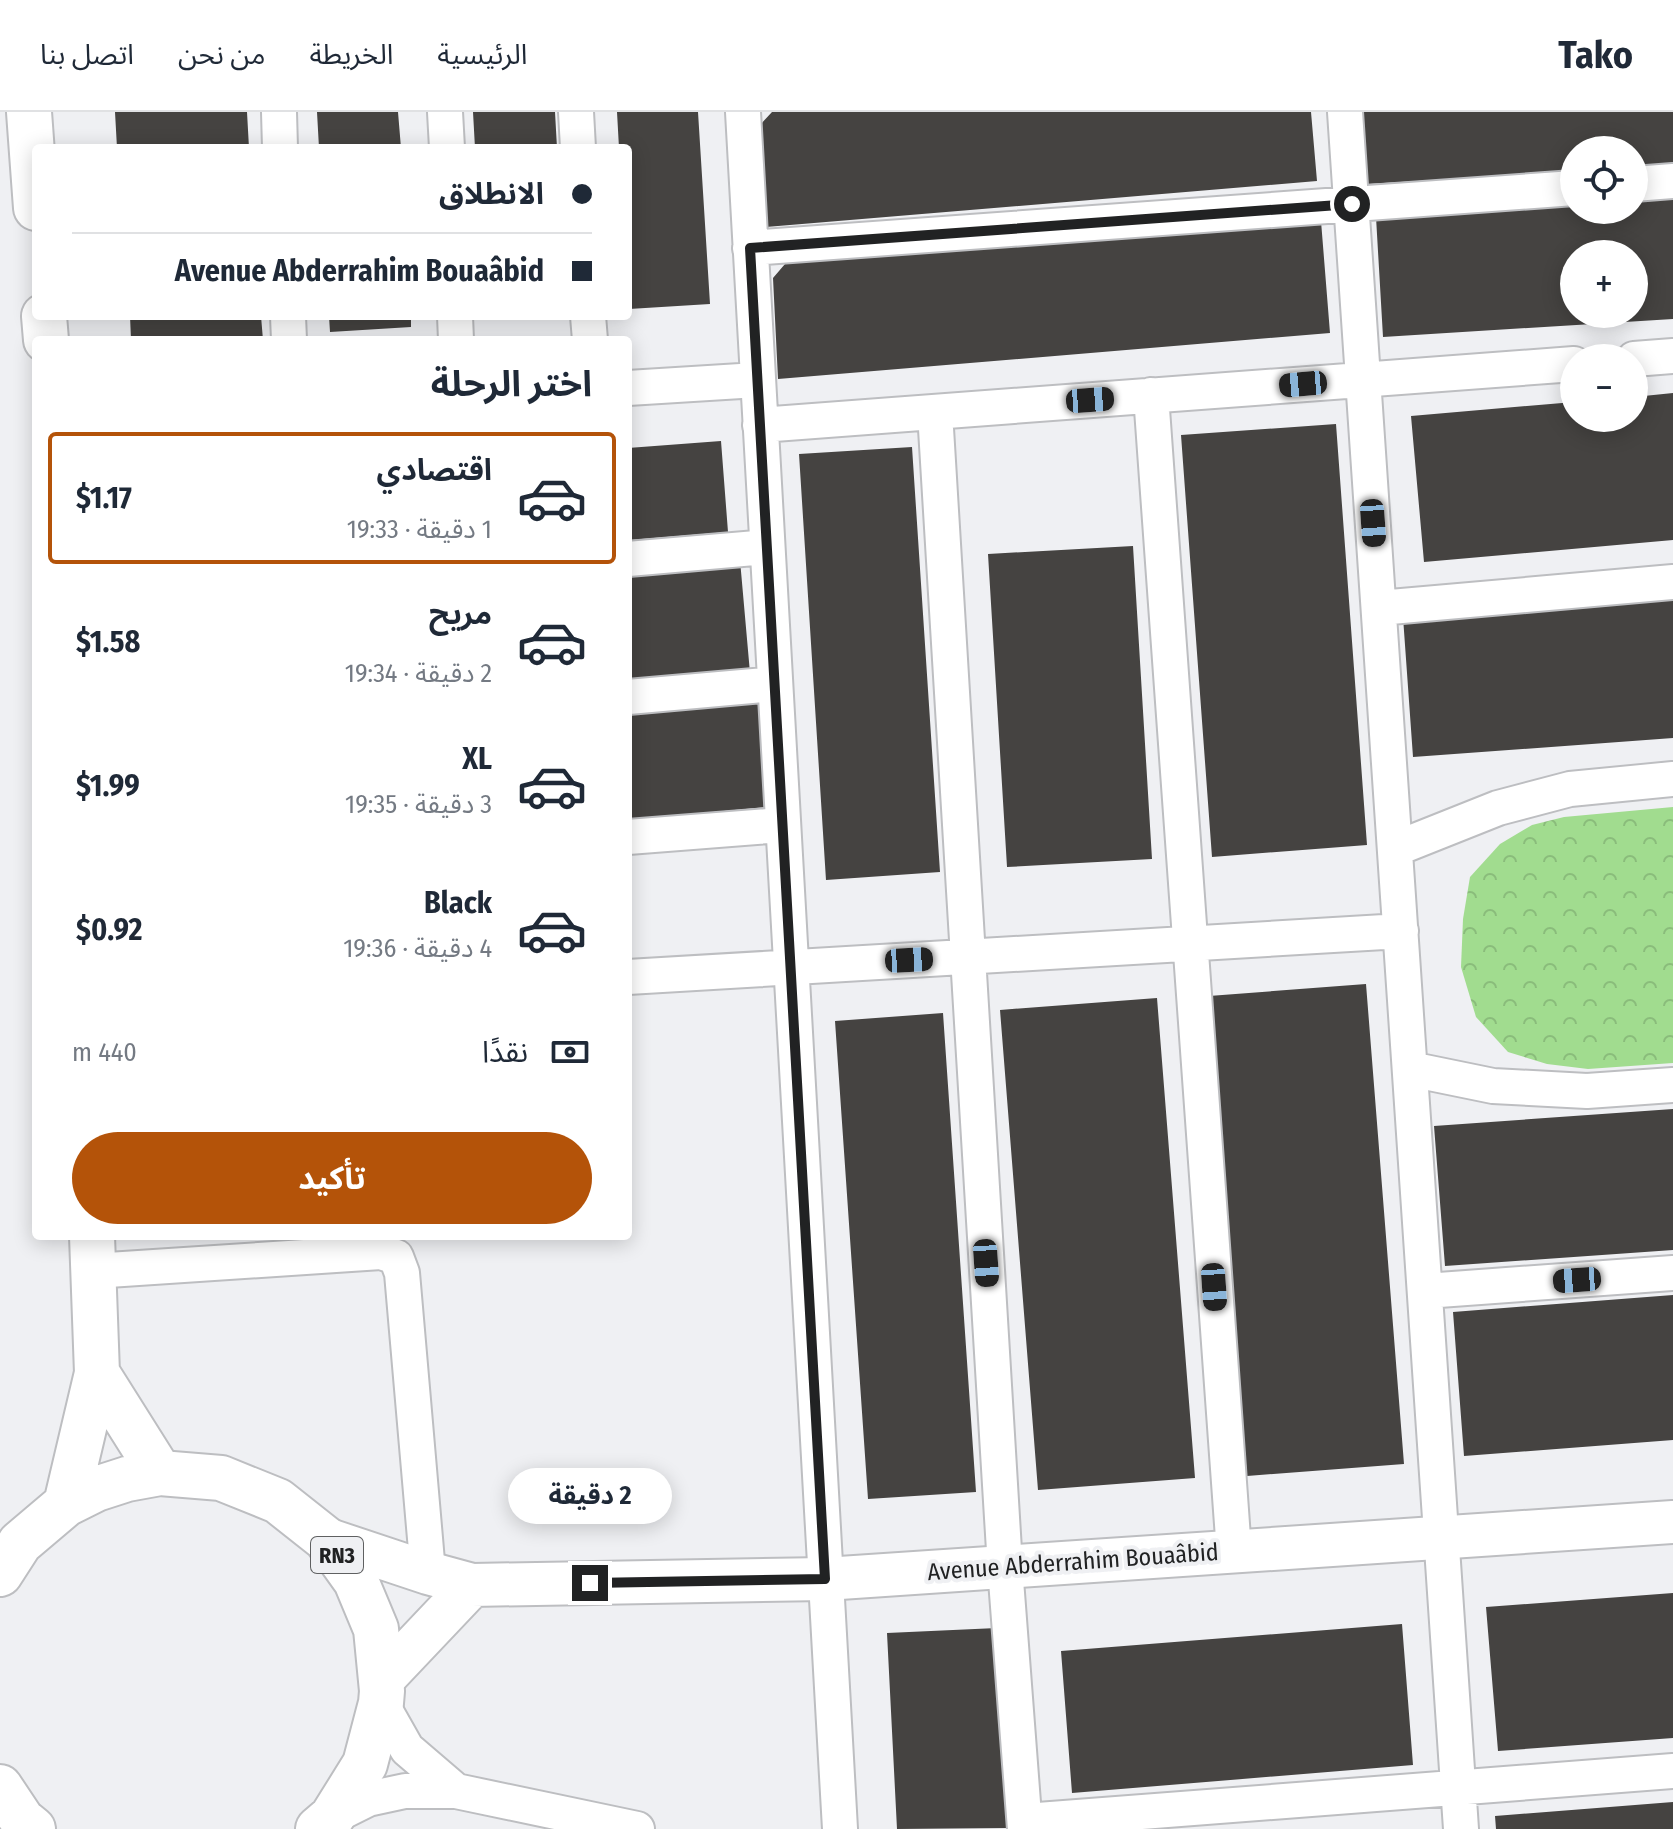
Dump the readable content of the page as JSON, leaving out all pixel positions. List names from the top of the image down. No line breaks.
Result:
{"streets":{"main road":["RN3"],"street":["Avenue Abderrahim Bouaâbid"]},"crossings":[["RN3","Avenue Abderrahim Bouaâbid"]],"page":{"header":"Tako","nav":["الرئيسية","الخريطة","من نحن","اتصل بنا"],"map_buttons":["+","−"],"banner":["الانطلاق","Avenue Abderrahim Bouaâbid"],"heading":"اختر الرحلة","list":[{"name":"اقتصادي","note":"1 دقيقة · 19:33","value":"$1.17"},{"name":"مريح","note":"2 دقيقة · 19:34","value":"$1.58"},{"name":"XL","note":"3 دقيقة · 19:35","value":"$1.99"},{"name":"Black","note":"4 دقيقة · 19:36","value":"$0.92"}],"pay":["نقدًا","440 m"],"buttons":"تأكيد","bubble":"2 دقيقة"}}
